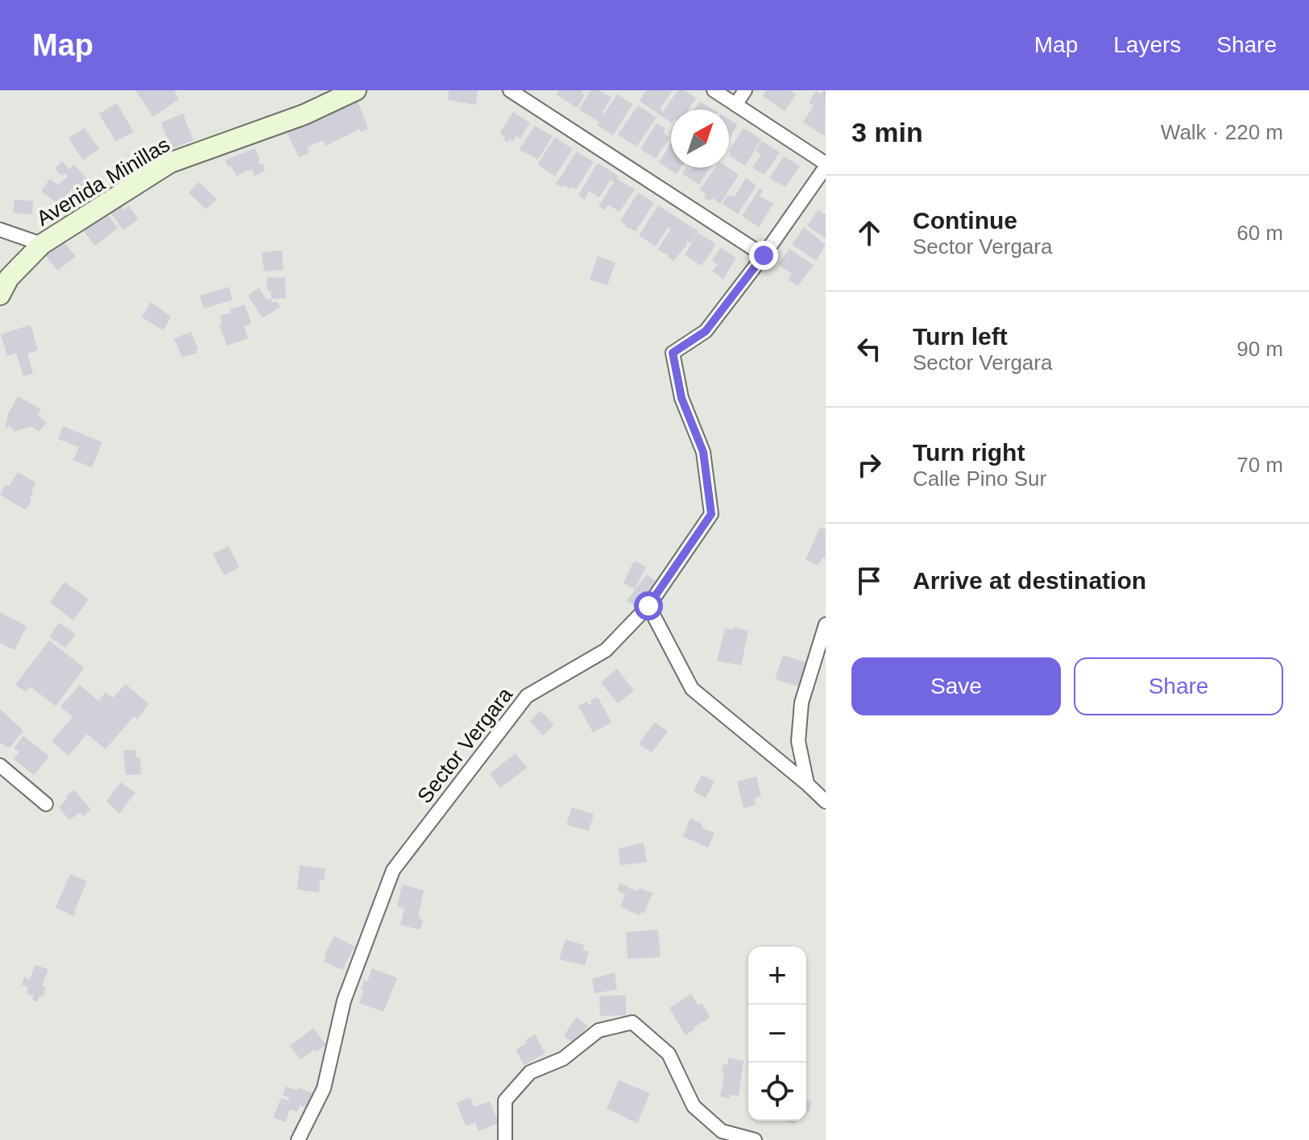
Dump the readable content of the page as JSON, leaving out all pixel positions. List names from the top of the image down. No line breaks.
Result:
{"streets":{"street":["Avenida Minillas","Sector Vergara"]},"north":"top right","page":{"header":"Map","nav":["Map","Layers","Share"],"heading":["3 min","Walk · 220 m"],"list":[["Continue","Sector Vergara","60 m"],["Turn left","Sector Vergara","90 m"],["Turn right","Calle Pino Sur","70 m"],"Arrive at destination"],"buttons":["Save","Share"],"map_buttons":["+","−"]}}
